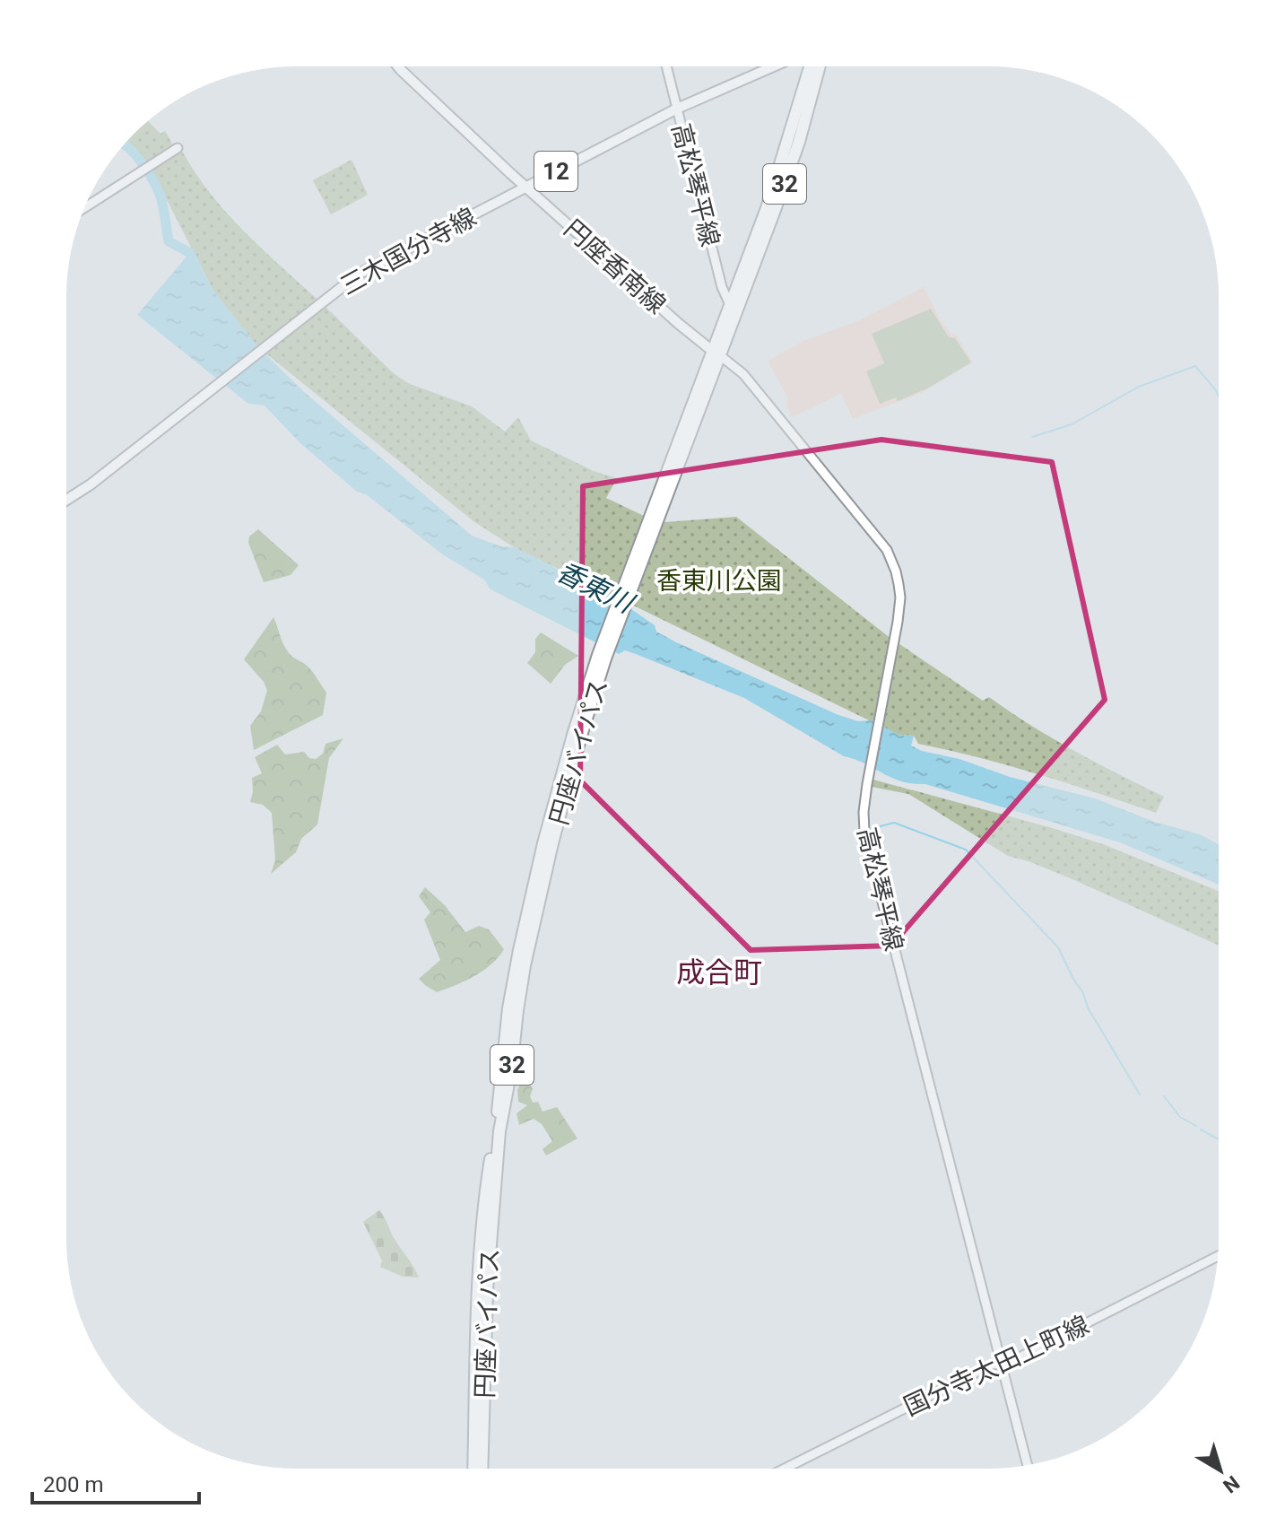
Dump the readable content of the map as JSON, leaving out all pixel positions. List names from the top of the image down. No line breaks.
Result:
{"streets":{"highway":["32","円座バイパス"],"main road":["12","高松琴平線","三木国分寺線","円座香南線","国分寺太田上町線"]},"crossings":[["高松琴平線","三木国分寺線"],["高松琴平線","円座香南線"],["高松琴平線","円座バイパス"],["高松琴平線","国分寺太田上町線"],["三木国分寺線","円座香南線"],["円座香南線","円座バイパス"]],"districts":["成合町"],"water":["香東川"],"parks":["香東川公園"],"scale_bar":"200 m","north":"bottom right"}
